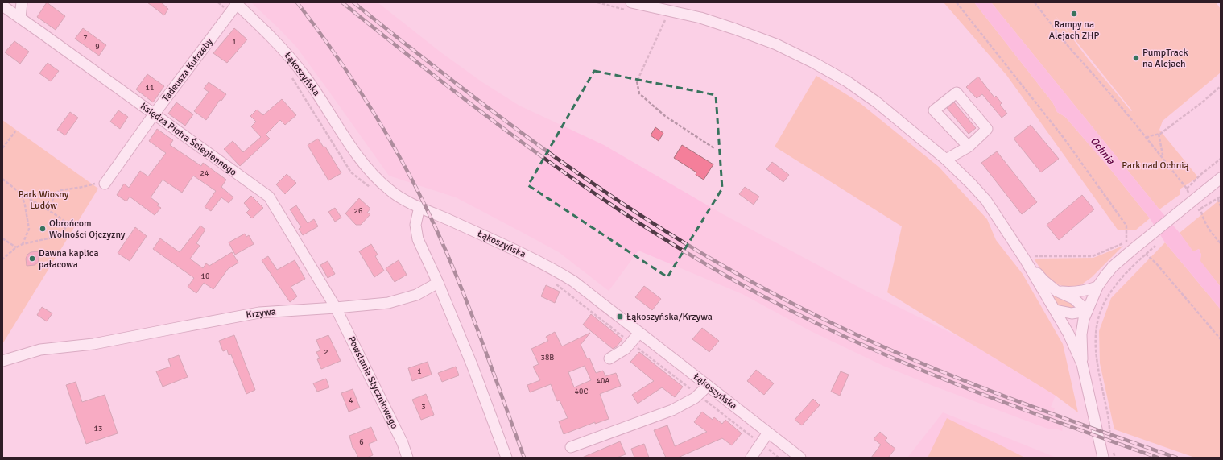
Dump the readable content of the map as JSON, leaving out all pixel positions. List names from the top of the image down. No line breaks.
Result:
{"streets":{"street":["Tadeusza Kutrzeby","Łąkoszyńska","Księdza Piotra Ściegiennego","Krzywa","Powstania Styczniowego"]},"crossings":[["Tadeusza Kutrzeby","Łąkoszyńska"],["Tadeusza Kutrzeby","Księdza Piotra Ściegiennego"],["Księdza Piotra Ściegiennego","Krzywa"],["Księdza Piotra Ściegiennego","Powstania Styczniowego"],["Krzywa","Powstania Styczniowego"]],"water":["Ochnia"],"parks":["Park nad Ochnią","Park Wiosny Ludów"],"places":{"other":["Rampy na Alejach ZHP","PumpTrack na Alejach","Obrońcom Wolności Ojczyzny","Dawna kaplica pałacowa"],"transit":["Łąkoszyńska/Krzywa"]},"house_numbers":["7","1","9","11","24","26","10","2","38B","1","40A","40C","4","3","13","6"]}
